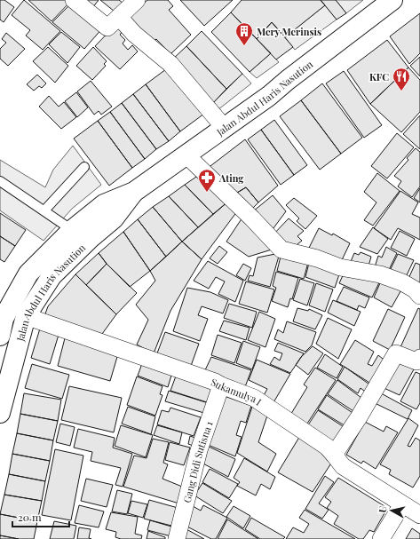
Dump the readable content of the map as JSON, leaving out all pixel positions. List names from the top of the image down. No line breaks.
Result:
{"streets":{"highway":["Jalan Abdul Haris Nasution"],"street":["Sukamulya I","Gang Didi Sutisna 1"]},"crossings":[["Jalan Abdul Haris Nasution","Sukamulya I"],["Sukamulya I","Gang Didi Sutisna 1"]],"places":{"building":["Mery Merinsis"],"restaurant":["KFC"],"pharmacy":["Ating"]},"scale_bar":"20 m","north":"left"}
